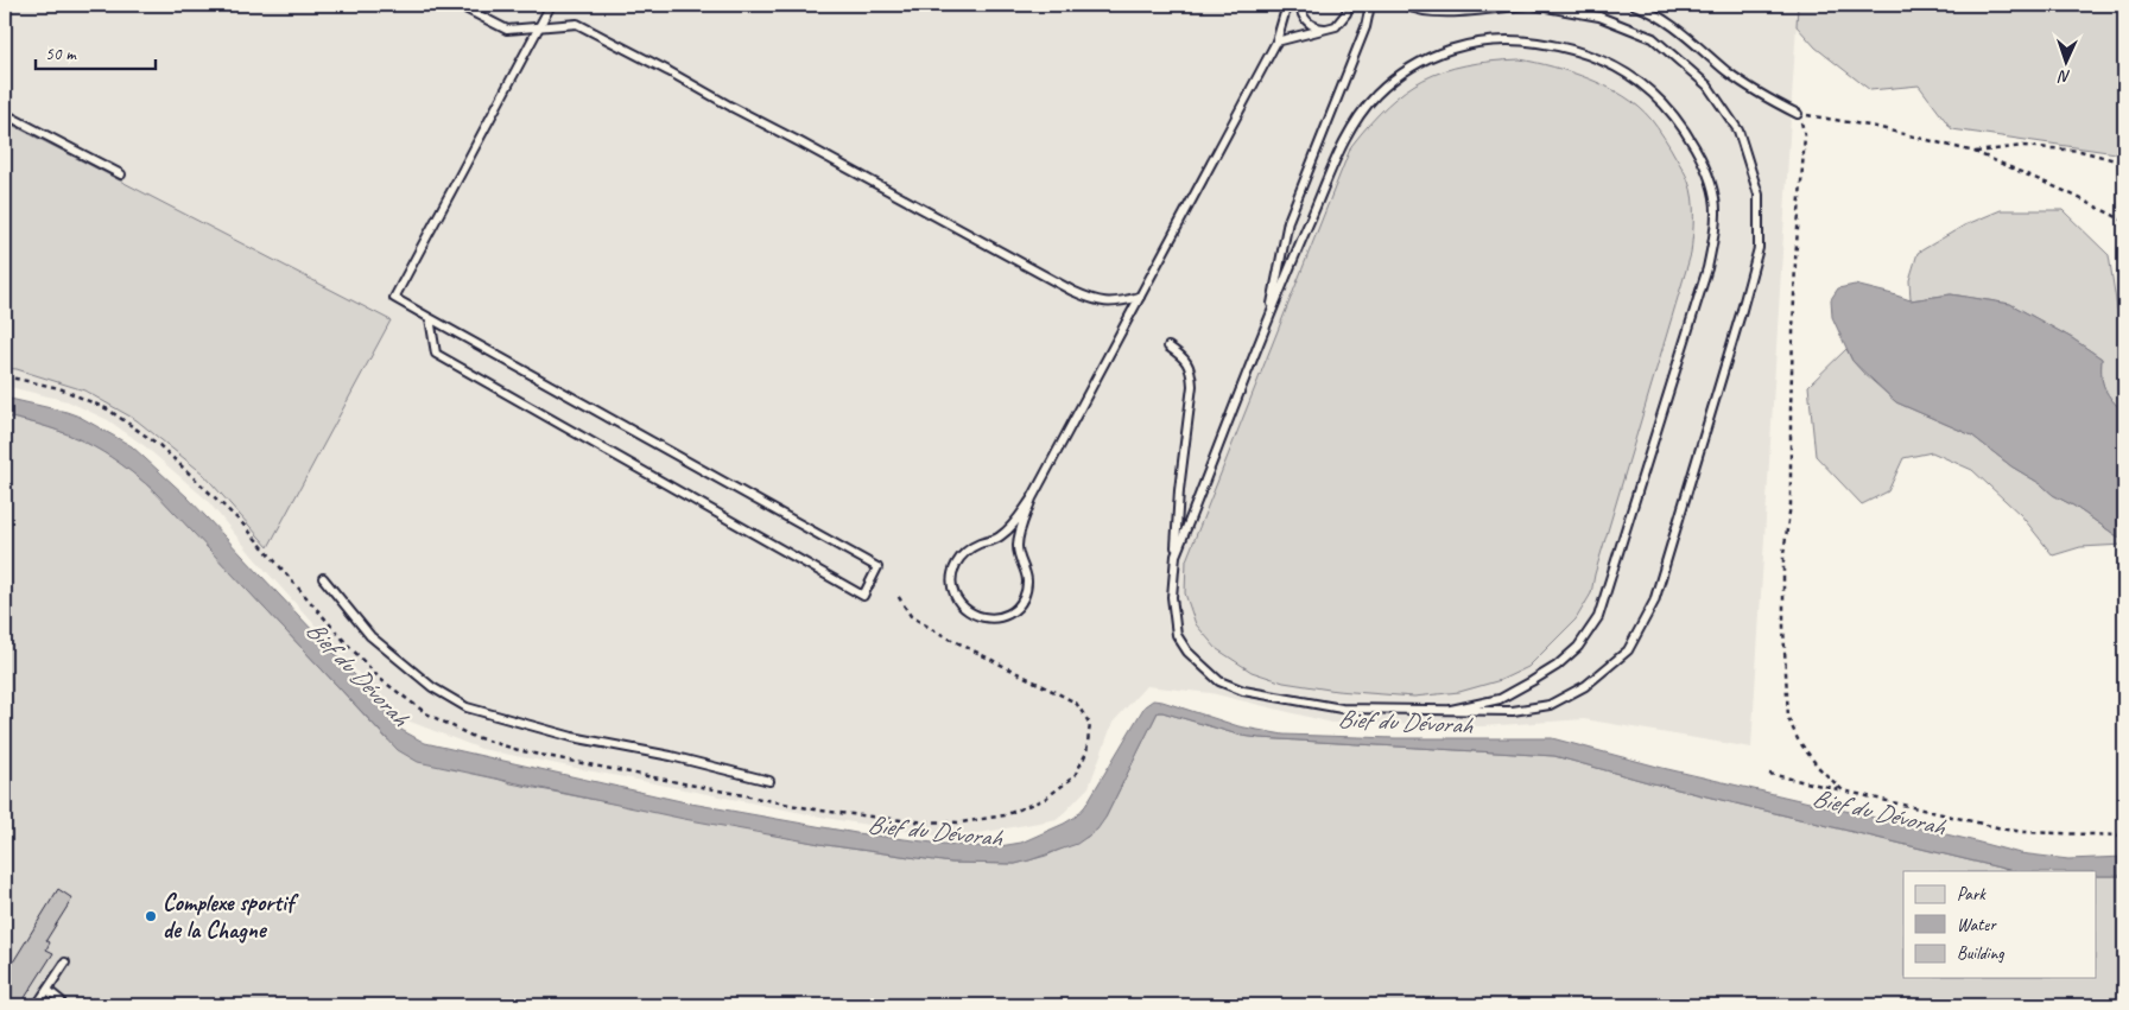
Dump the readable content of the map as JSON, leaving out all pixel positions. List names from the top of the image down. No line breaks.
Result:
{"water":["Bief du Dévorah"],"places":["Complexe sportif de la Chagne"],"legend":["Park","Water","Building"],"scale_bar":"50 m","north":"bottom"}
